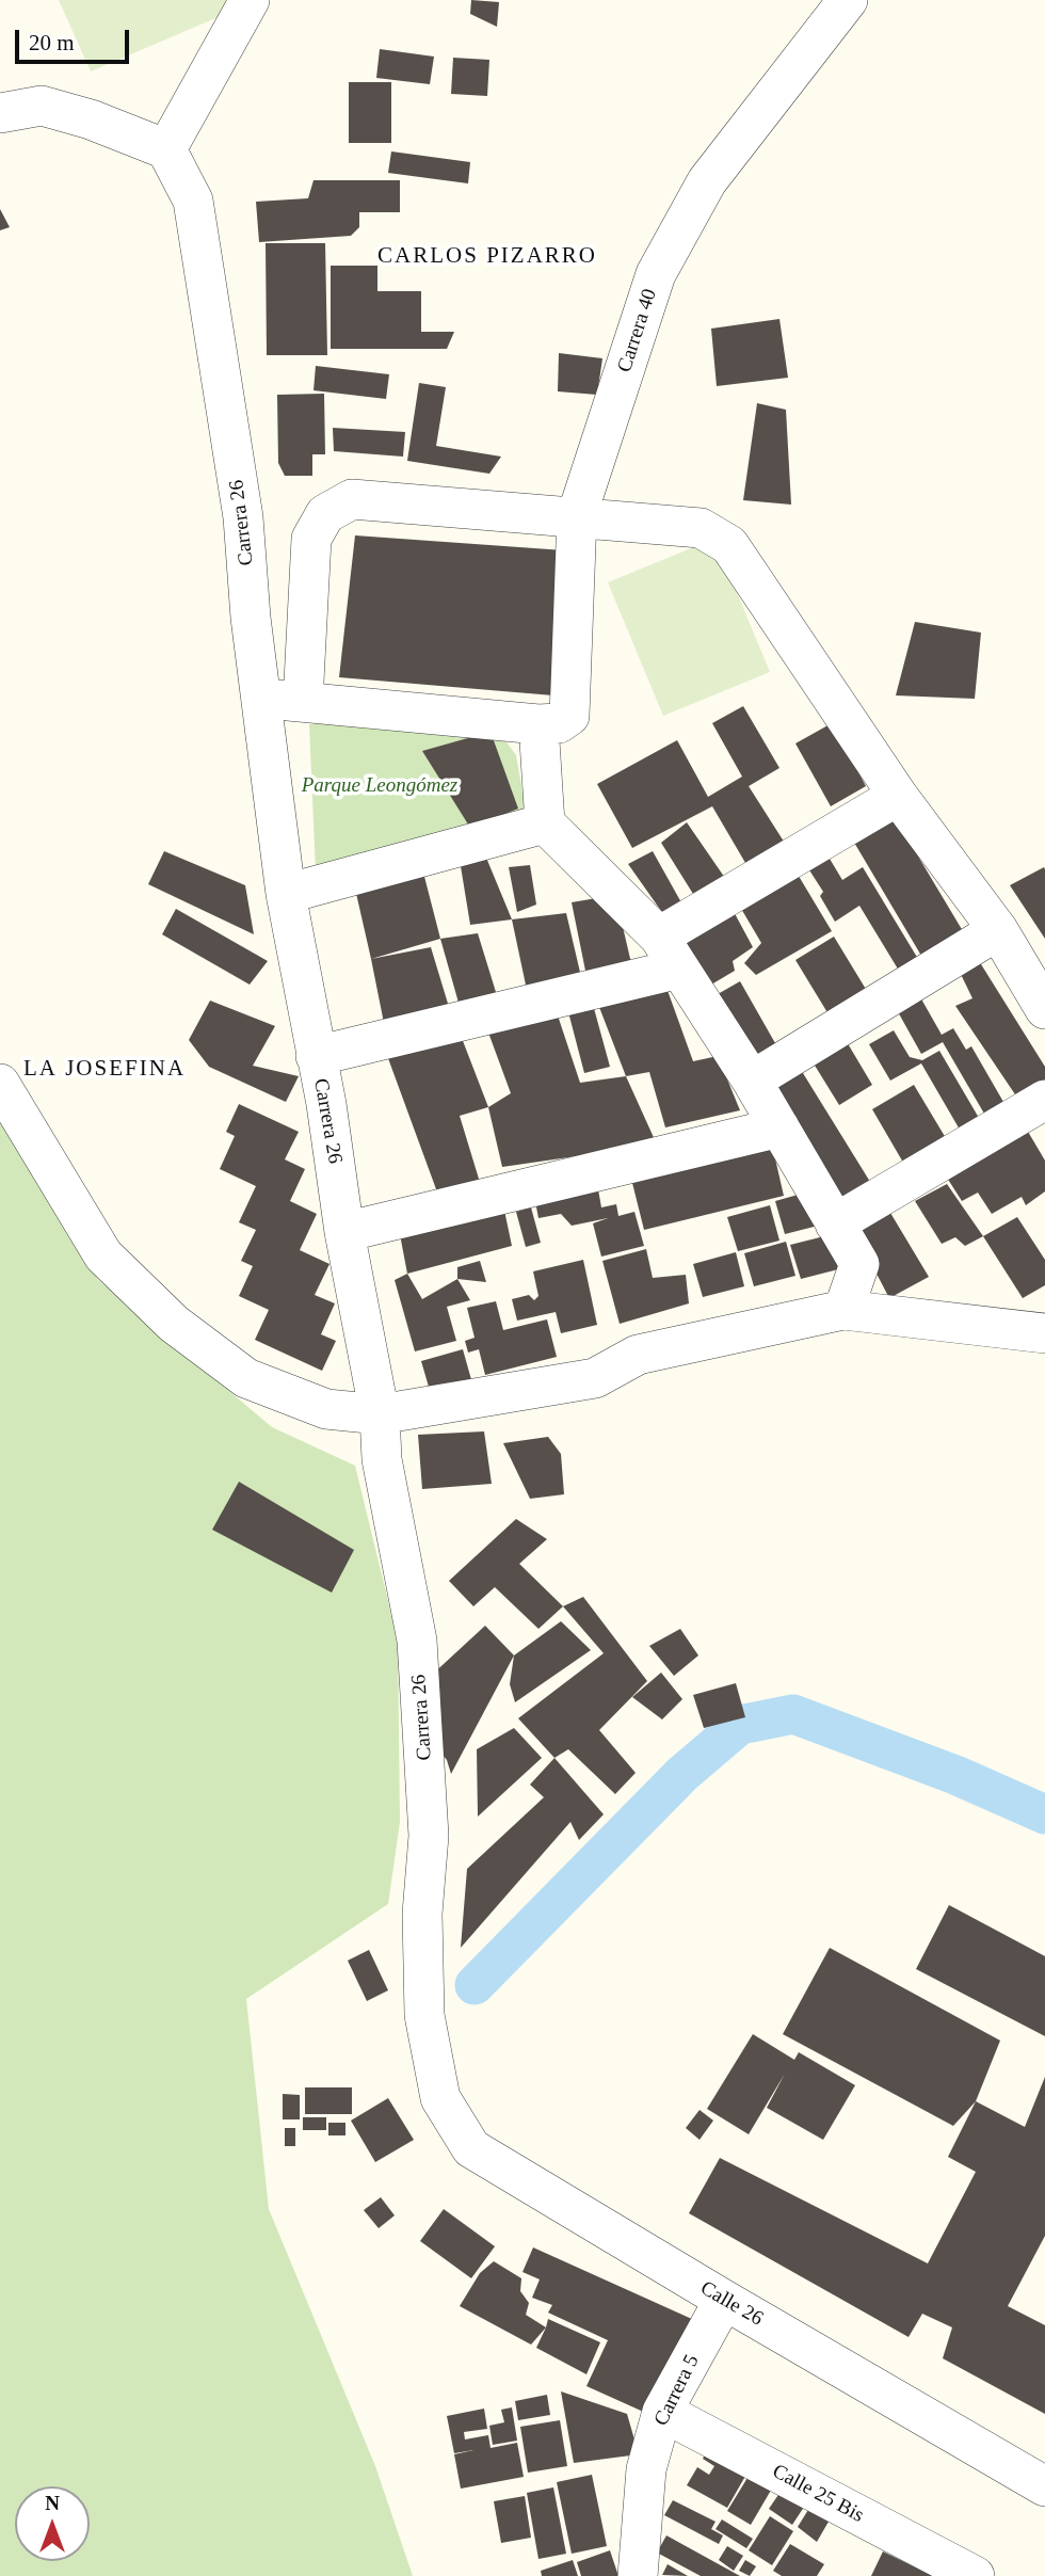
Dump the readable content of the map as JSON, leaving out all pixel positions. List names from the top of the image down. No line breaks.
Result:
{"streets":{"street":["Carrera 40","Carrera 26","Calle 26","Carrera 5","Calle 25 Bis"]},"crossings":[["Carrera 26","Calle 26"],["Calle 26","Carrera 5"],["Carrera 5","Calle 25 Bis"]],"districts":["CARLOS PIZARRO","LA JOSEFINA"],"parks":["Parque Leongómez"],"scale_bar":"20 m","north":"top"}
